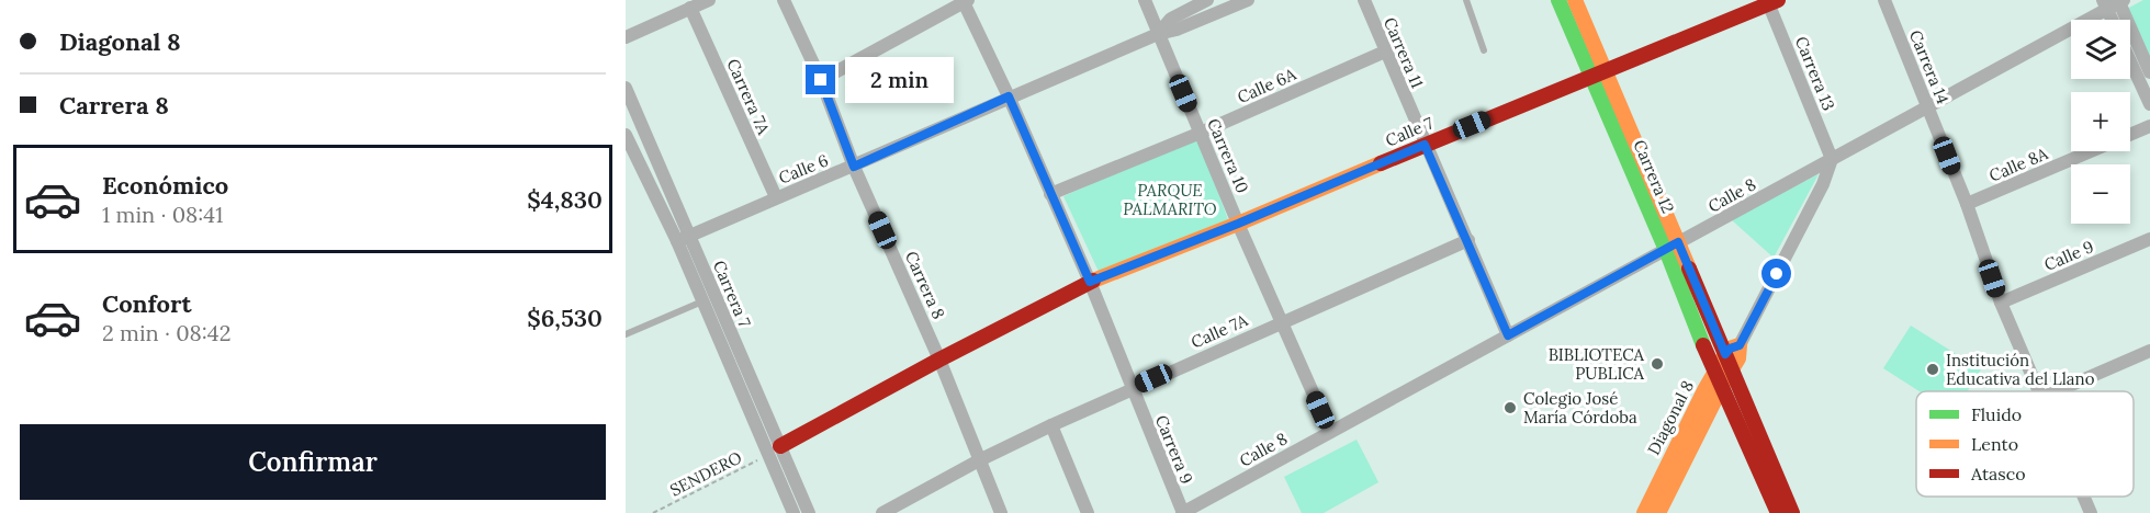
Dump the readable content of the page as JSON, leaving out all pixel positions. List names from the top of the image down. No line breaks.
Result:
{"streets":{"street":["Carrera 11","Carrera 14","Carrera 13","Calle 6A","Carrera 7A","Calle 7","Carrera 10","Calle 8A","Calle 6","Carrera 12","Calle 8","Calle 9","Carrera 8","Carrera 7","Calle 7A","Diagonal 8","Carrera 9"],"path":["SENDERO"]},"crossings":[["Carrera 11","Calle 6A"],["Carrera 11","Calle 7"],["Carrera 11","Calle 8"],["Carrera 11","Calle 7A"],["Carrera 14","Calle 8A"],["Carrera 14","Calle 8"],["Carrera 14","Calle 9"],["Carrera 13","Calle 7"],["Carrera 13","Calle 8"],["Carrera 13","Diagonal 8"],["Calle 6A","Carrera 10"],["Calle 6A","Carrera 9"],["Carrera 7A","Calle 6"],["Calle 7","Carrera 10"],["Calle 7","Carrera 12"],["Calle 7","Carrera 8"],["Calle 7","Carrera 7"],["Calle 7","Carrera 9"],["Calle 7","SENDERO"],["Carrera 10","Calle 6"],["Carrera 10","Calle 8"],["Carrera 10","Calle 7A"],["Calle 6","Carrera 8"],["Calle 6","Carrera 7"],["Calle 6","Carrera 9"],["Carrera 12","Calle 8"],["Carrera 12","Diagonal 8"],["Calle 8","Diagonal 8"],["Calle 8","Carrera 9"],["Carrera 8","Calle 7A"],["Carrera 7","SENDERO"],["Calle 7A","Carrera 9"]],"parks":["PARQUE PALMARITO"],"places":["BIBLIOTECA PUBLICA","Institución Educativa del Llano","Colegio José María Córdoba"],"legend":["Fluido","Lento","Atasco"],"page":{"banner":["Diagonal 8","Carrera 8"],"map_buttons":["+","−"],"bubble":"2 min","list":[{"name":"Económico","note":"1 min · 08:41","value":"$4,830"},{"name":"Confort","note":"2 min · 08:42","value":"$6,530"}],"buttons":"Confirmar"}}
